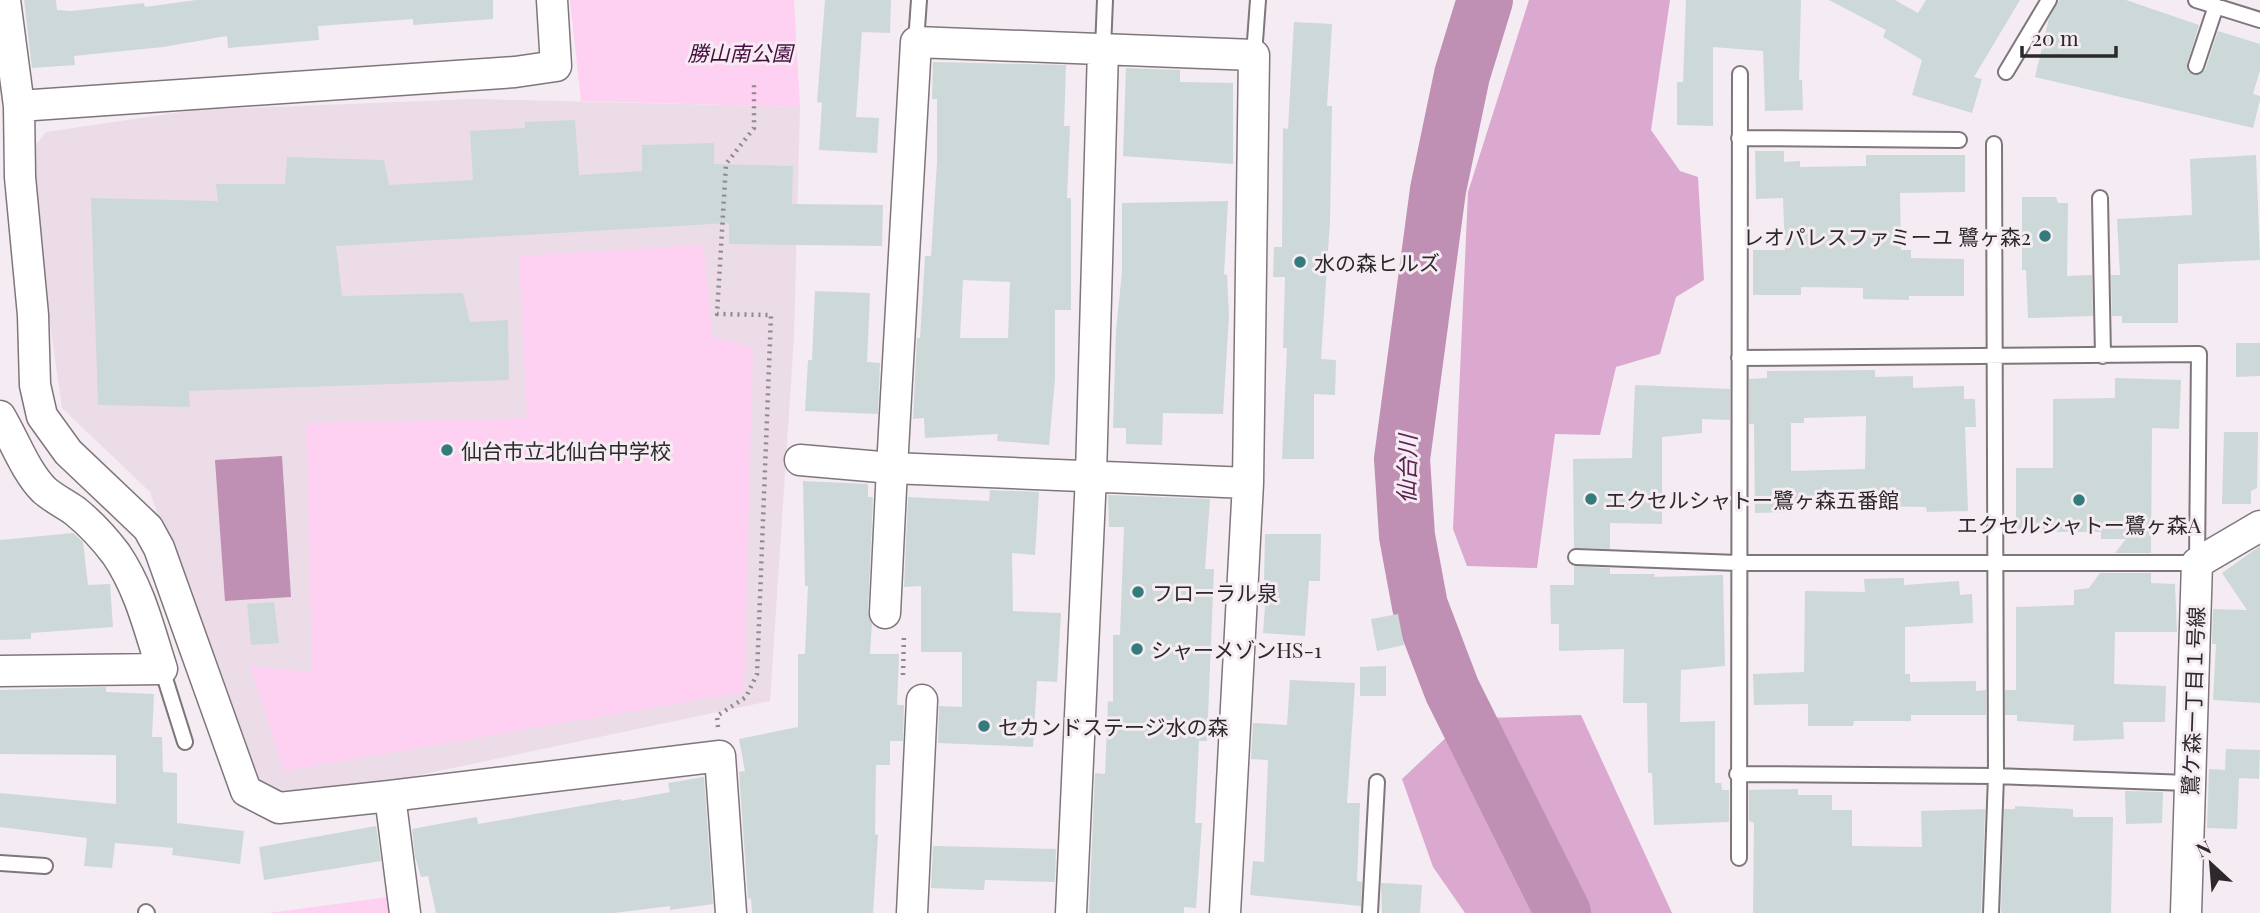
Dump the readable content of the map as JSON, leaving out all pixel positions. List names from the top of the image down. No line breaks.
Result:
{"streets":{"street":["鷺ケ森一丁目１号線"]},"water":["仙台川"],"parks":["勝山南公園"],"places":["レオパレスファミーユ 鷺ヶ森2","水の森ヒルズ","仙台市立北仙台中学校","エクセルシャトー鷺ヶ森五番館","エクセルシャトー鷺ヶ森A","フローラル泉","シャーメゾンHS-1","セカンドステージ水の森"],"scale_bar":"20 m","north":"top left"}
